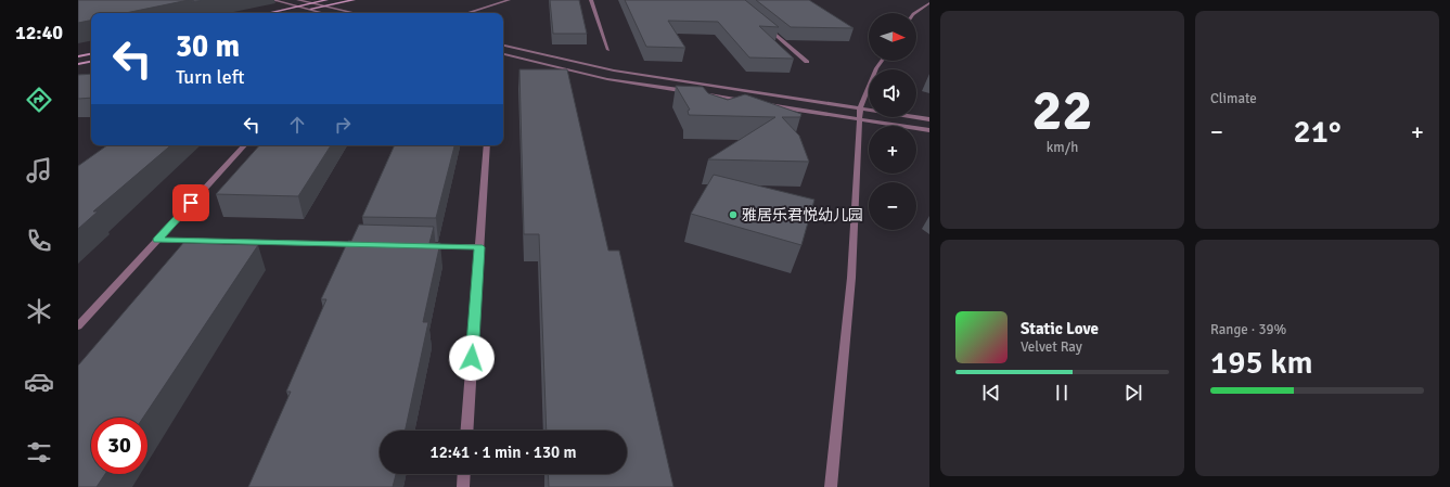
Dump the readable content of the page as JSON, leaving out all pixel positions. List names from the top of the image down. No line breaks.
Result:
{"places":["雅居乐君悦幼儿园"],"north":"right","page":{"tabs":"12:40","tile":[["22","km/h"],"Climate",["Range · 39%","195 km"]],"map_buttons":["+","−"],"turn":["30 m","Turn left"],"heat":["−","21°","+"],"song":["Static Love","Velvet Ray"],"limit":"30","trip":"12:41 · 1 min · 130 m"}}
